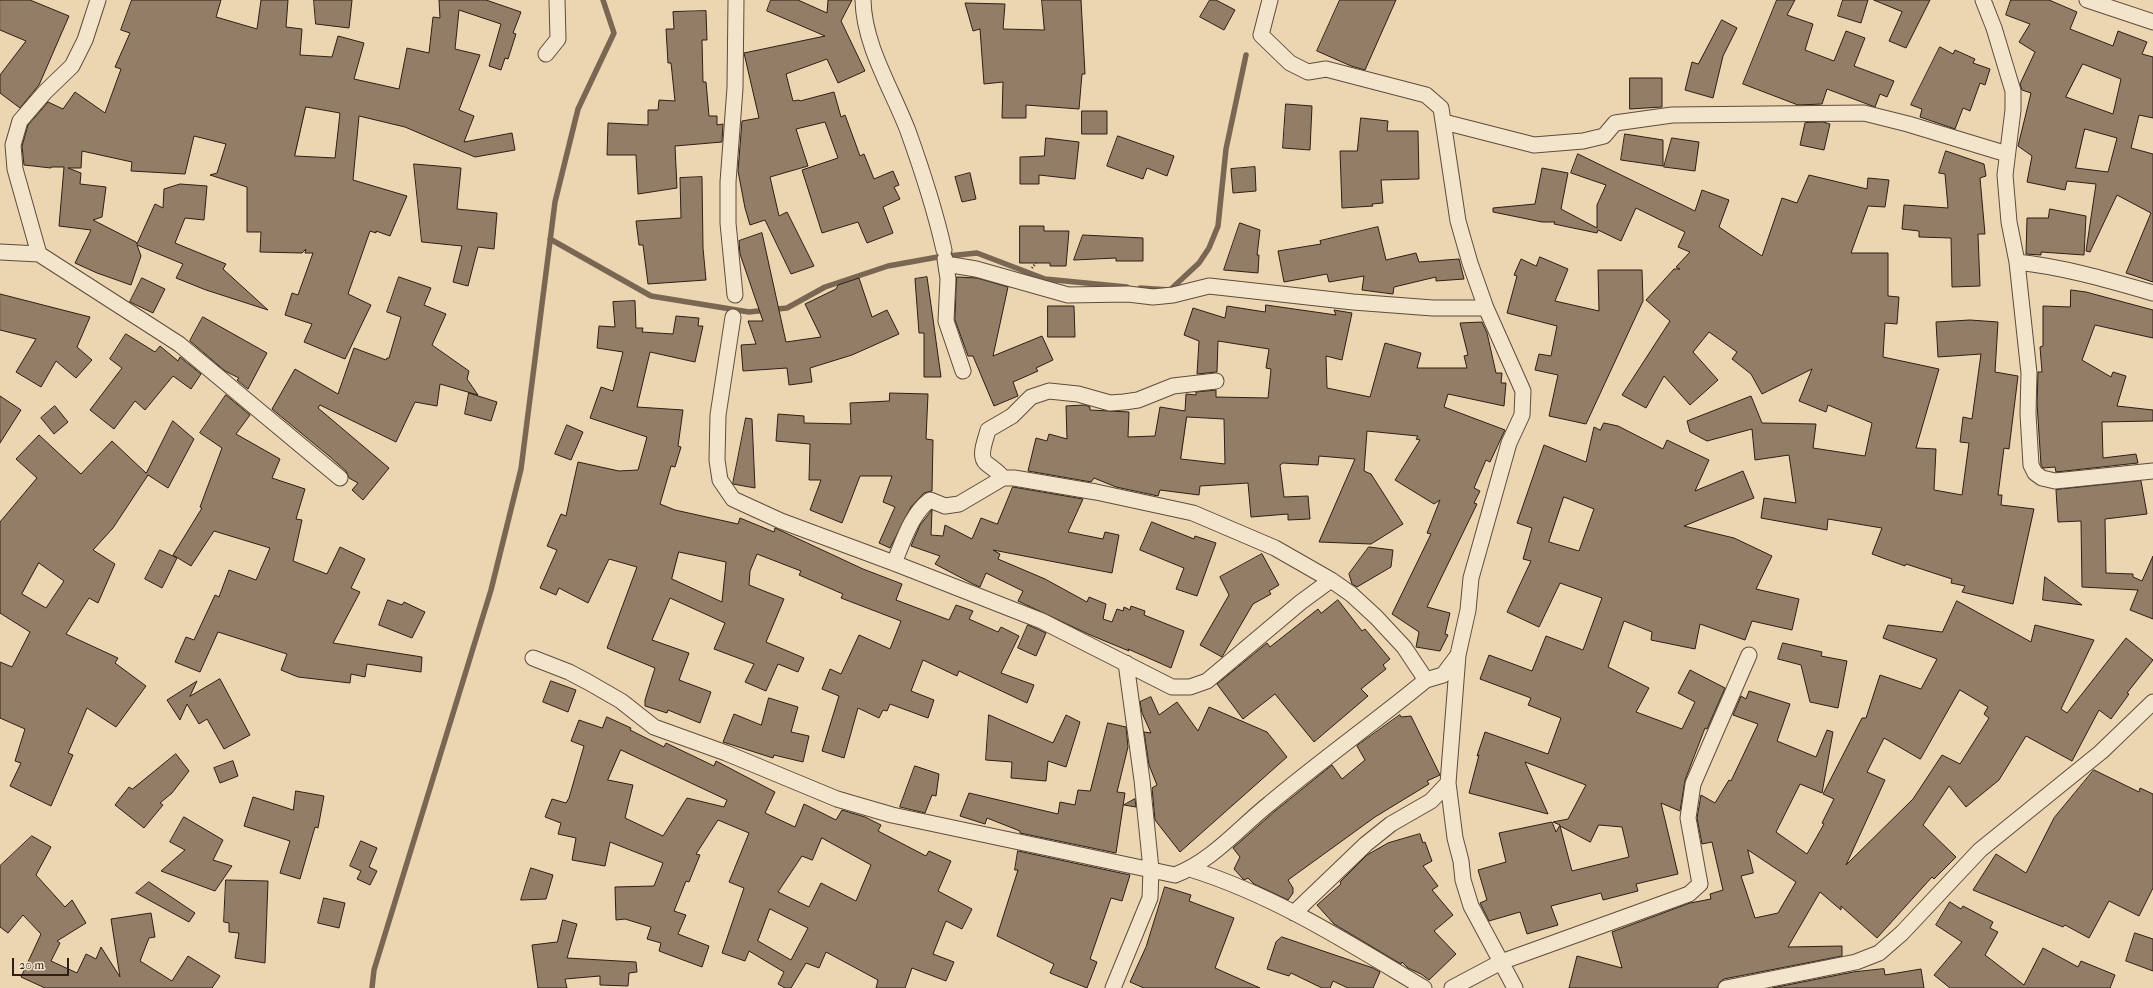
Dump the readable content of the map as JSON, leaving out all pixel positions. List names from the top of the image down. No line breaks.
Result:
{"scale_bar":"20 m"}
